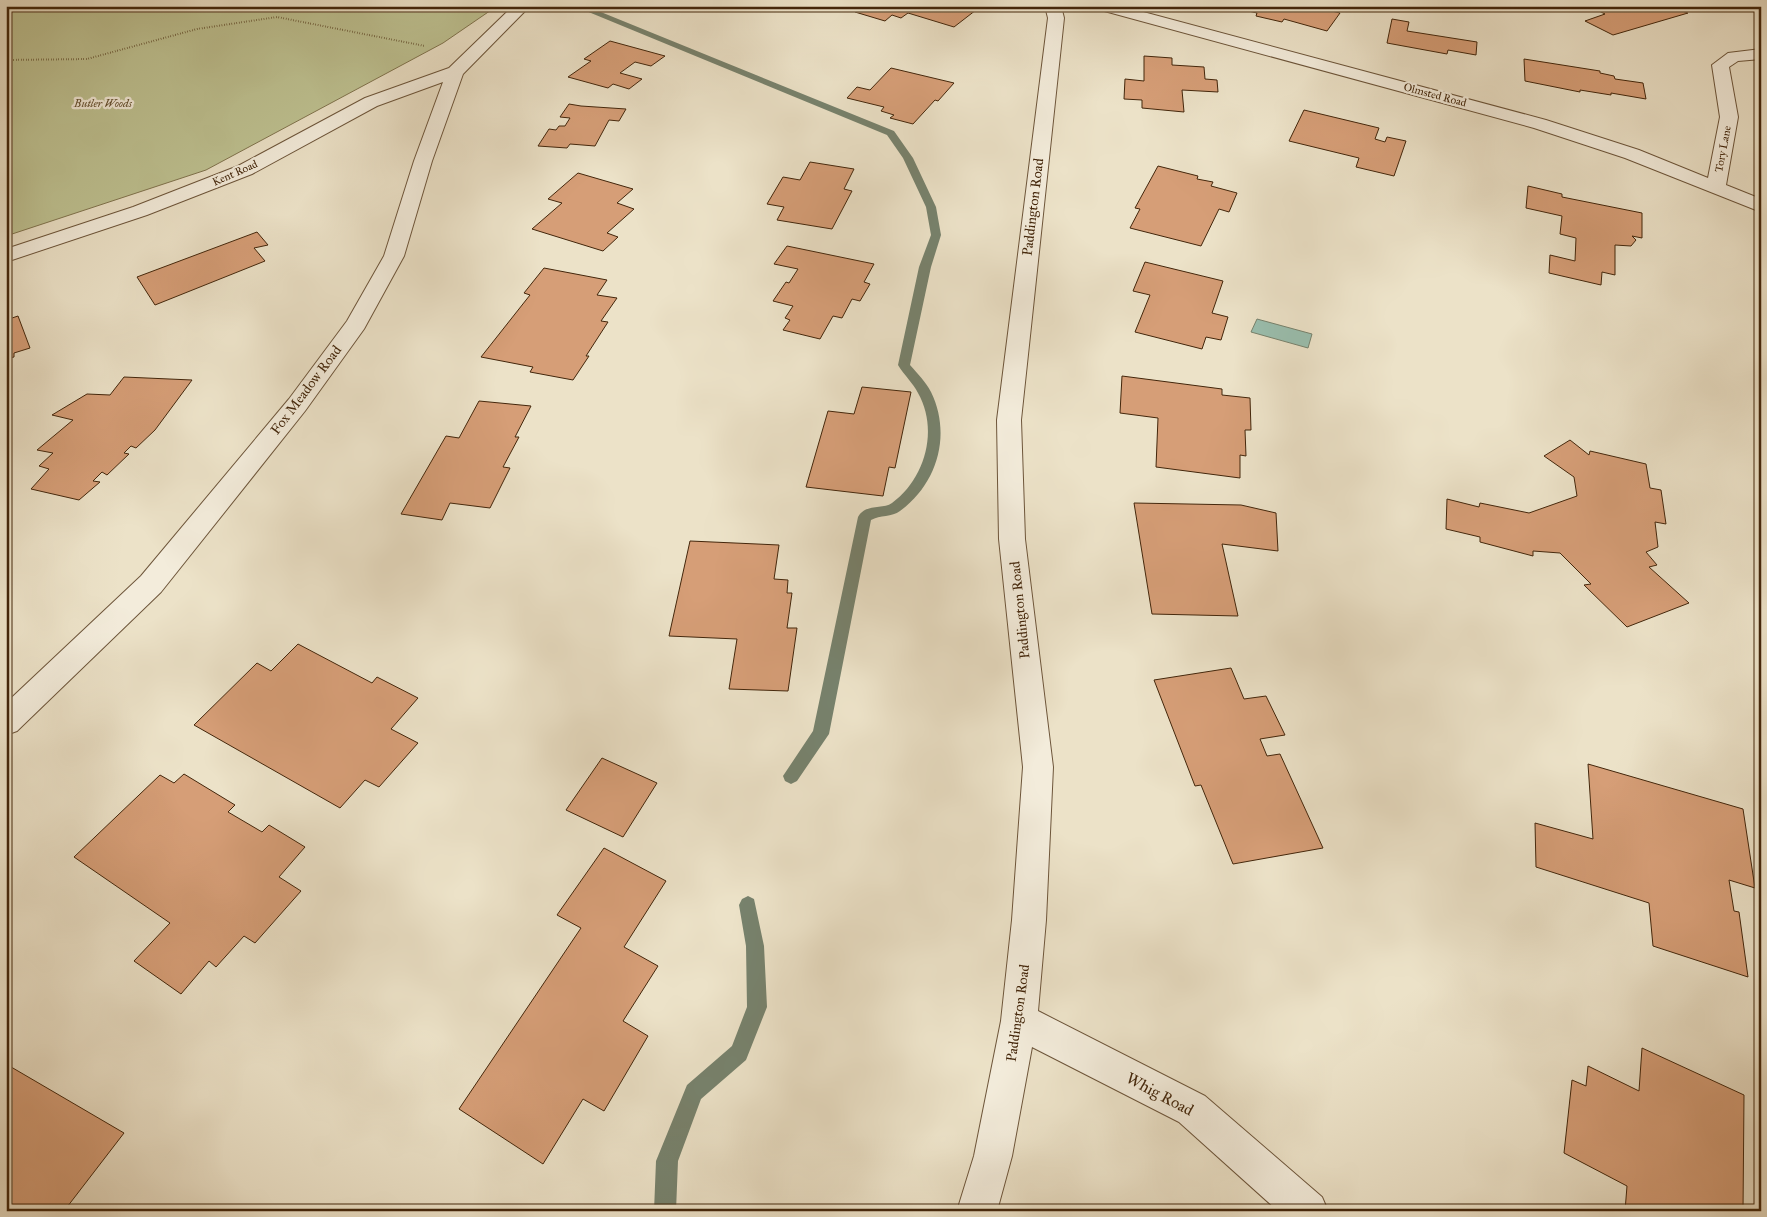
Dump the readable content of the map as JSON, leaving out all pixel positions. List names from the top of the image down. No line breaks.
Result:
{"streets":{"street":["Olmsted Road","Tory Lane","Kent Road","Paddington Road","Fox Meadow Road","Whig Road"]},"crossings":[["Olmsted Road","Tory Lane"],["Kent Road","Fox Meadow Road"],["Paddington Road","Whig Road"]],"parks":["Butler Woods"]}
